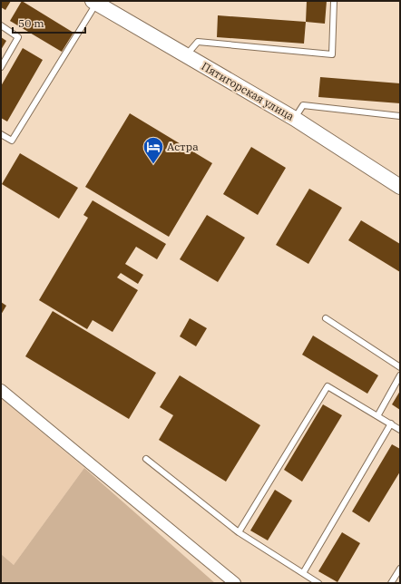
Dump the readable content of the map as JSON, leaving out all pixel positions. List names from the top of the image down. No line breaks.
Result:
{"streets":{"main road":["Пятигорская улица"]},"places":{"hotel":["Астра"]},"scale_bar":"50 m"}
